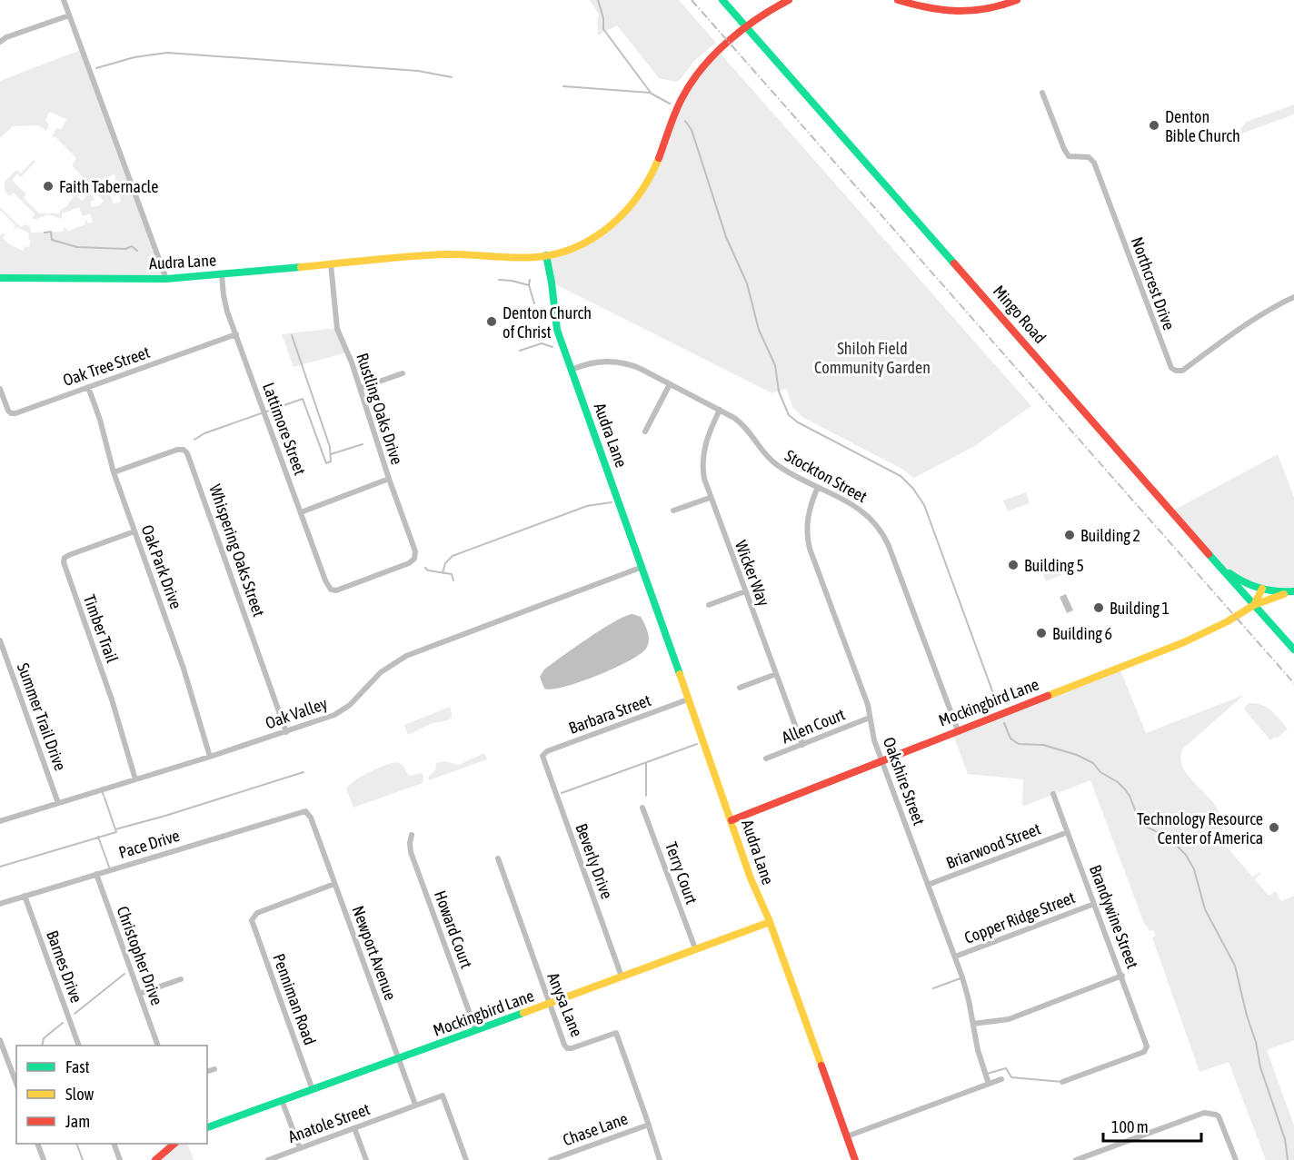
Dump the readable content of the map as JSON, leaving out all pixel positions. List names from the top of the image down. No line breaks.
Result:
{"streets":{"street":["Audra Lane","Northcrest Drive","Mingo Road","Oak Tree Street","Rustling Oaks Drive","Lattimore Street","Stockton Street","Whispering Oaks Street","Oak Park Drive","Wicker Way","Timber Trail","Mockingbird Lane","Oak Valley","Barbara Street","Summer Trail Drive","Allen Court","Oakshire Street","Pace Drive","Briarwood Street","Beverly Drive","Terry Court","Brandywine Street","Copper Ridge Street","Howard Court","Newport Avenue","Christopher Drive","Barnes Drive","Penniman Road","Anysa Lane","Anatole Street","Chase Lane"]},"crossings":[["Audra Lane","Rustling Oaks Drive"],["Audra Lane","Lattimore Street"],["Audra Lane","Stockton Street"],["Audra Lane","Mockingbird Lane"],["Audra Lane","Oak Valley"],["Audra Lane","Barbara Street"],["Mingo Road","Mockingbird Lane"],["Oak Tree Street","Lattimore Street"],["Oak Tree Street","Oak Park Drive"],["Rustling Oaks Drive","Lattimore Street"],["Stockton Street","Wicker Way"],["Stockton Street","Mockingbird Lane"],["Stockton Street","Oakshire Street"],["Whispering Oaks Street","Oak Park Drive"],["Whispering Oaks Street","Oak Valley"],["Oak Park Drive","Timber Trail"],["Oak Park Drive","Oak Valley"],["Wicker Way","Allen Court"],["Timber Trail","Oak Valley"],["Mockingbird Lane","Oakshire Street"],["Mockingbird Lane","Beverly Drive"],["Mockingbird Lane","Terry Court"],["Mockingbird Lane","Howard Court"],["Mockingbird Lane","Newport Avenue"],["Mockingbird Lane","Penniman Road"],["Mockingbird Lane","Anysa Lane"],["Oak Valley","Summer Trail Drive"],["Barbara Street","Beverly Drive"],["Allen Court","Oakshire Street"],["Oakshire Street","Briarwood Street"],["Oakshire Street","Copper Ridge Street"],["Pace Drive","Newport Avenue"],["Pace Drive","Christopher Drive"],["Pace Drive","Barnes Drive"],["Briarwood Street","Brandywine Street"],["Brandywine Street","Copper Ridge Street"],["Newport Avenue","Penniman Road"],["Newport Avenue","Anatole Street"],["Anysa Lane","Chase Lane"]],"parks":["Shiloh Field Community Garden"],"places":["Denton Bible Church","Faith Tabernacle","Denton Church of Christ","Building 2","Building 5","Building 1","Building 6","Technology Resource Center of America"],"legend":["Fast","Slow","Jam"],"scale_bar":"100 m"}
